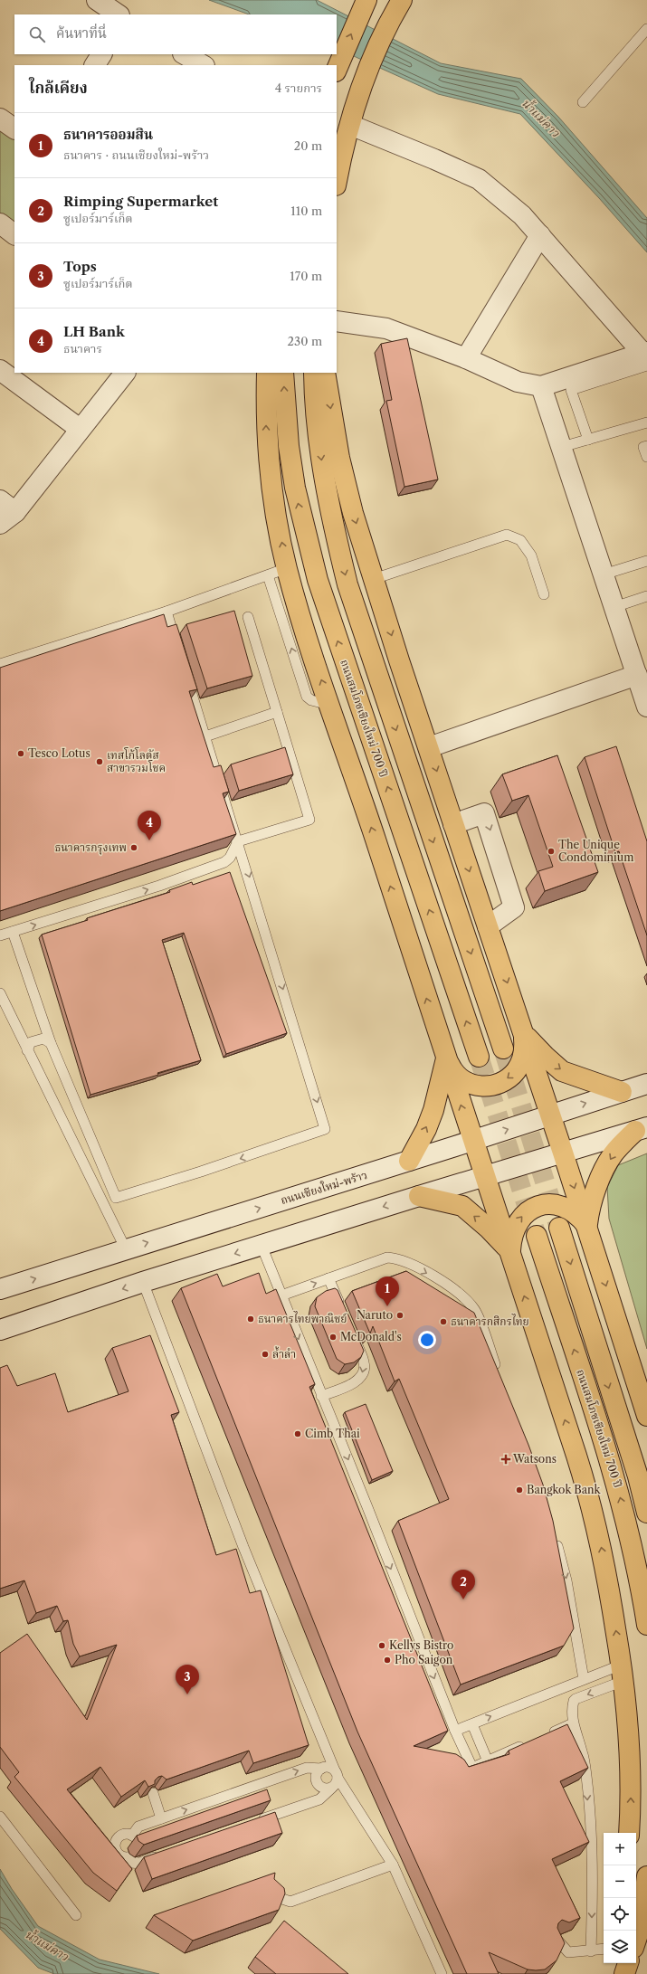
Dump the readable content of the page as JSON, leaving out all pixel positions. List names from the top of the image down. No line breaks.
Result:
{"streets":{"main road":["ถนนสมโภชเชียงใหม่ 700 ปี"],"street":["ถนนเชียงใหม่-พร้าว"]},"water":["น้ำแม่คาว"],"places":{"other":["Tesco Lotus","เทสโก้โลตัส สาขารวมโชค","ธนาคารกรุงเทพ","The Unique Condominium","Naruto","ธนาคารไทยพาณิชย์","ธนาคารกสิกรไทย","McDonald's","ล้ำลำ","Cimb Thai","Bangkok Bank","Kellys Bistro","Pho Saigon"],"health":["Watsons"]},"page":{"search":"ค้นหาที่นี่","heading":["ใกล้เคียง","4 รายการ"],"list":[{"mark":"1","name":"ธนาคารออมสิน","note":"ธนาคาร · ถนนเชียงใหม่-พร้าว","value":"20 m"},{"mark":"2","name":"Rimping Supermarket","note":"ซูเปอร์มาร์เก็ต","value":"110 m"},{"mark":"3","name":"Tops","note":"ซูเปอร์มาร์เก็ต","value":"170 m"},{"mark":"4","name":"LH Bank","note":"ธนาคาร","value":"230 m"}],"pins":["4","1","2","3"],"map_buttons":["+","−"]}}
